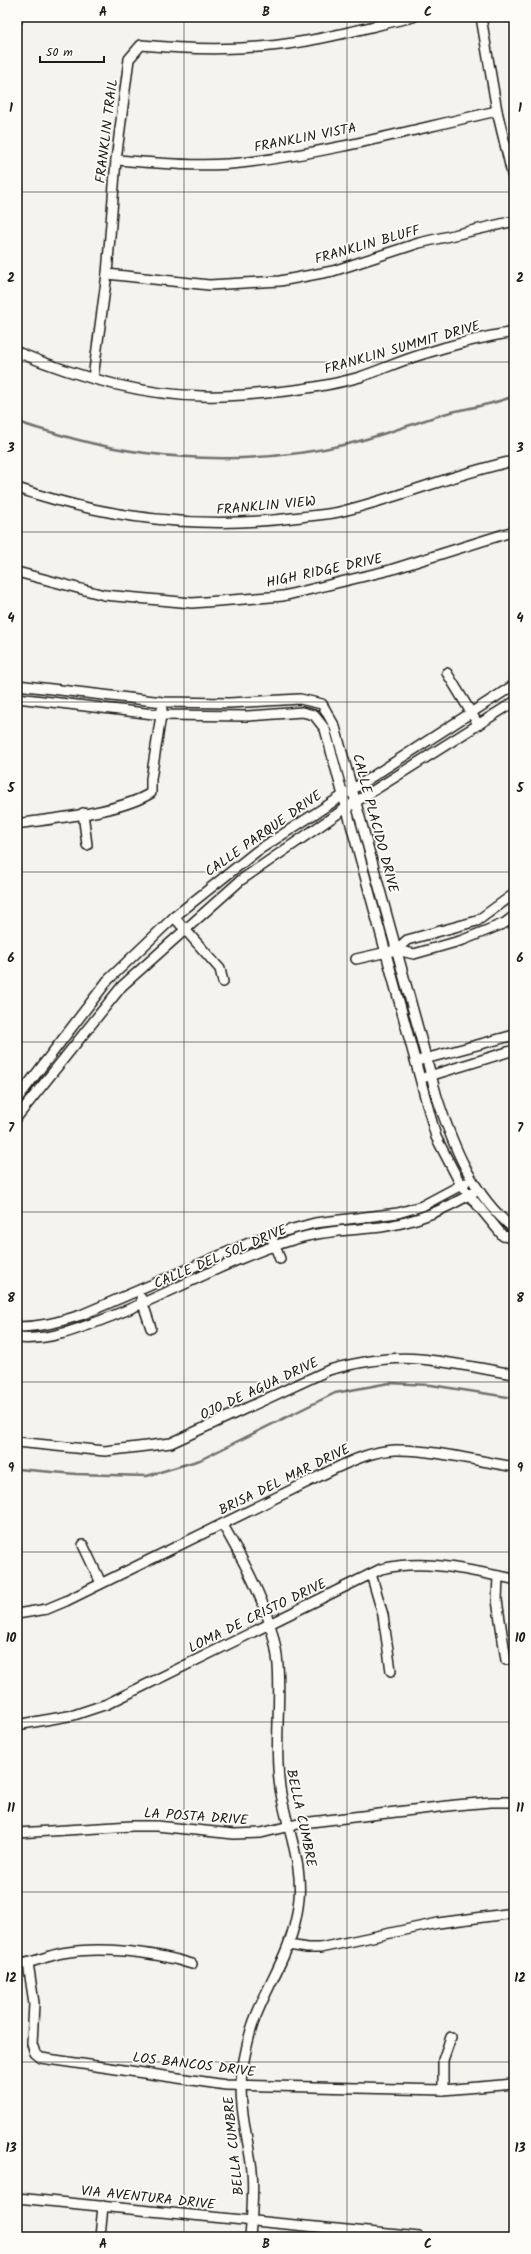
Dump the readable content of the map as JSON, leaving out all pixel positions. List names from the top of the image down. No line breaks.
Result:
{"streets":{"street":["FRANKLIN TRAIL","FRANKLIN VISTA","FRANKLIN BLUFF","FRANKLIN SUMMIT DRIVE","FRANKLIN VIEW","HIGH RIDGE DRIVE","CALLE PLACIDO DRIVE","CALLE PARQUE DRIVE","CALLE DEL SOL DRIVE","OJO DE AGUA DRIVE","BRISA DEL MAR DRIVE","LOMA DE CRISTO DRIVE","LA POSTA DRIVE","BELLA CUMBRE","LOS BANCOS DRIVE","VIA AVENTURA DRIVE"]},"crossings":[["FRANKLIN TRAIL","FRANKLIN VISTA"],["FRANKLIN TRAIL","FRANKLIN BLUFF"],["FRANKLIN TRAIL","FRANKLIN SUMMIT DRIVE"],["CALLE PLACIDO DRIVE","CALLE PARQUE DRIVE"],["CALLE PLACIDO DRIVE","CALLE DEL SOL DRIVE"],["BRISA DEL MAR DRIVE","BELLA CUMBRE"],["LOMA DE CRISTO DRIVE","BELLA CUMBRE"],["LA POSTA DRIVE","BELLA CUMBRE"],["BELLA CUMBRE","LOS BANCOS DRIVE"],["BELLA CUMBRE","VIA AVENTURA DRIVE"]],"scale_bar":"50 m","grid":{"columns":["A","B","C"],"rows":["1","2","3","4","5","6","7","8","9","10","11","12","13"]}}
